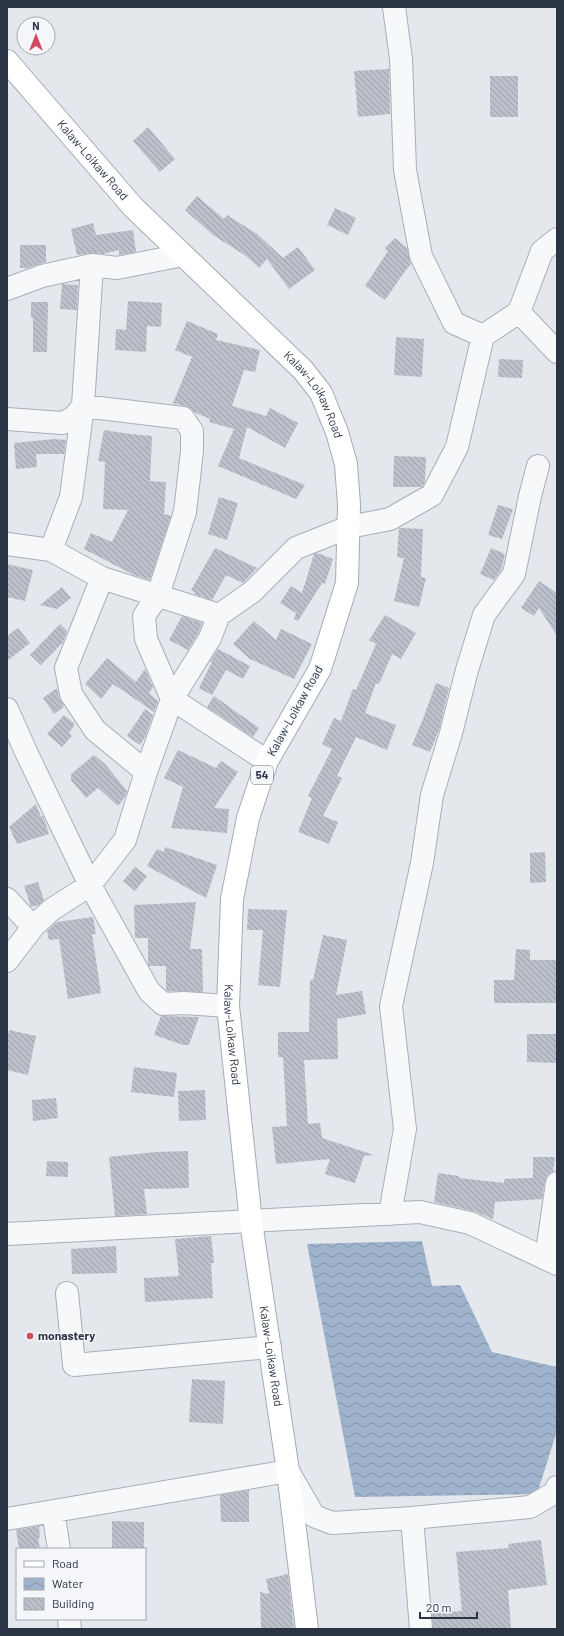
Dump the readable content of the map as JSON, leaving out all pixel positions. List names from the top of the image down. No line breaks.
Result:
{"streets":{"main road":["Kalaw-Loikaw Road","54"]},"places":["monastery"],"legend":["Road","Water","Building"],"scale_bar":"20 m","north":"top"}
